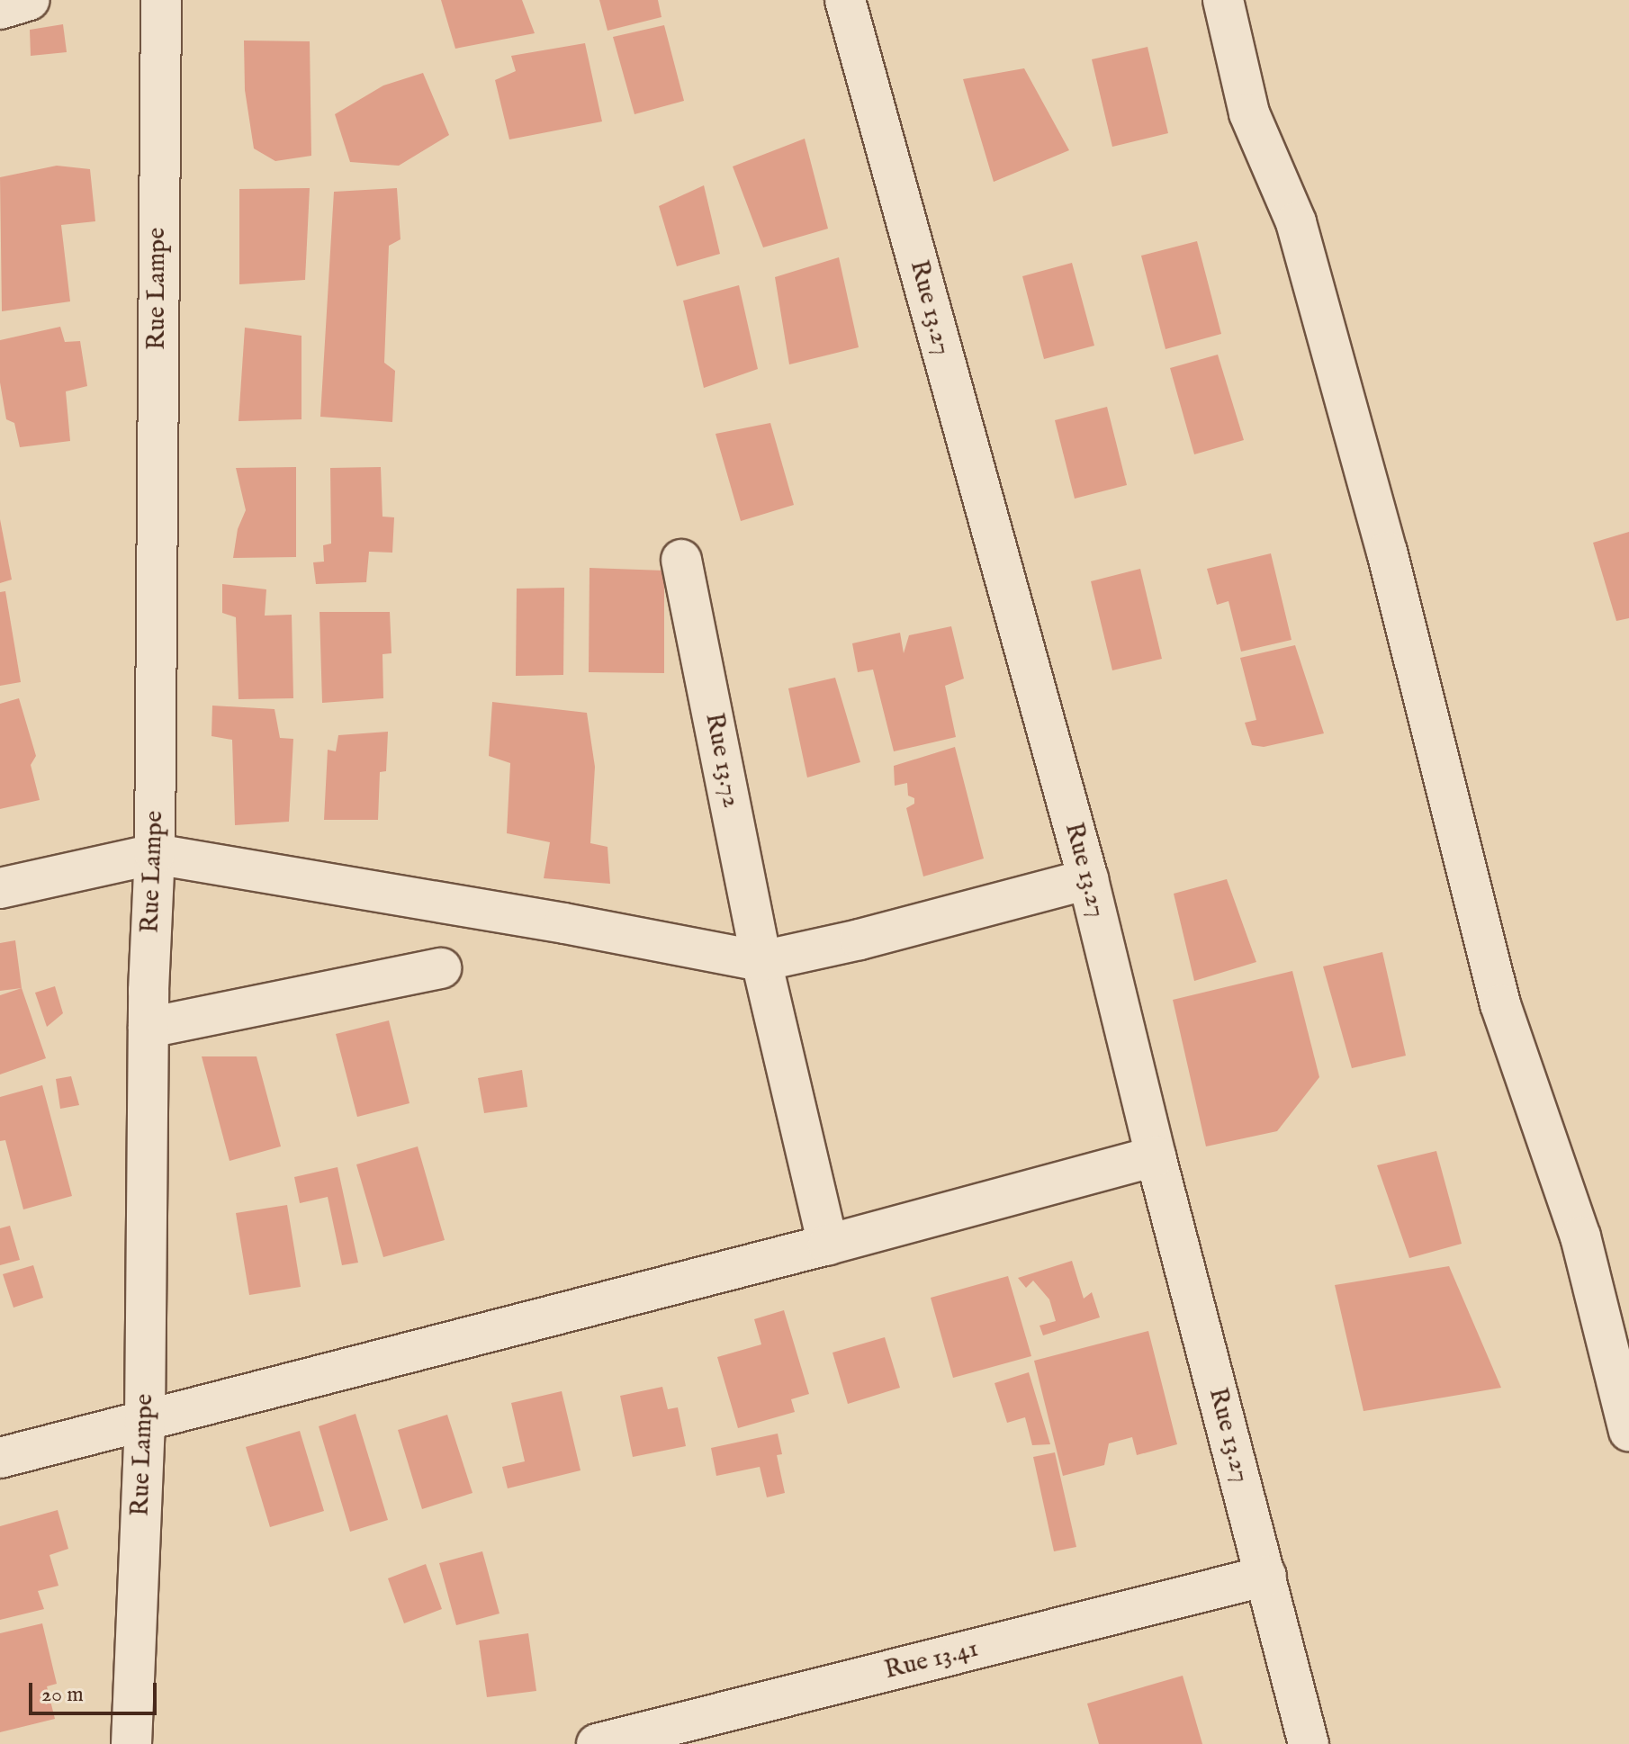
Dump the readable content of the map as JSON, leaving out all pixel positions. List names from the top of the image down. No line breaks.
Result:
{"streets":{"street":["Rue Lampe","Rue 13.27","Rue 13.72","Rue 13.41"]},"crossings":[["Rue 13.27","Rue 13.41"]],"scale_bar":"20 m"}
